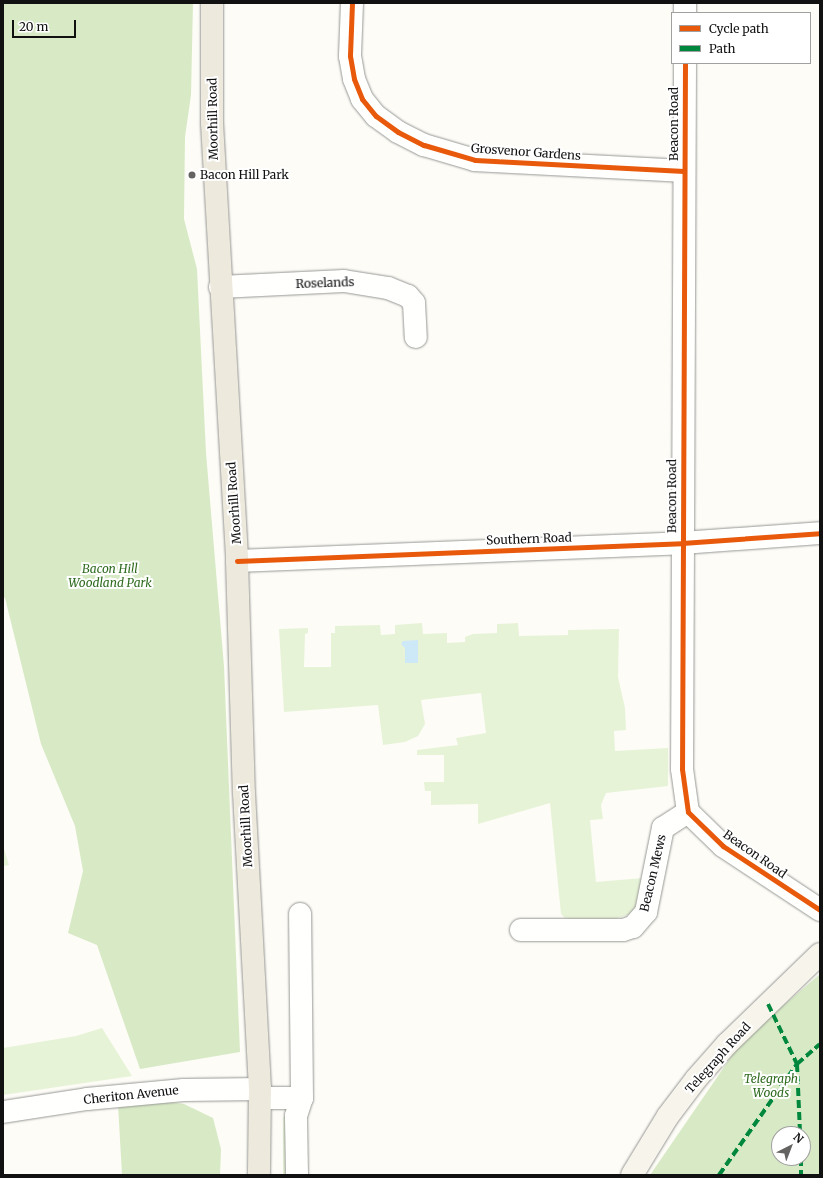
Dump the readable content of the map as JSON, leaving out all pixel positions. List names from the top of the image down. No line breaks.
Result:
{"streets":{"main road":["Moorhill Road"],"street":["Beacon Road","Grosvenor Gardens","Roselands","Southern Road","Beacon Mews","Telegraph Road","Cheriton Avenue"]},"crossings":[["Moorhill Road","Roselands"],["Moorhill Road","Southern Road"],["Moorhill Road","Cheriton Avenue"],["Beacon Road","Grosvenor Gardens"],["Beacon Road","Southern Road"],["Beacon Road","Beacon Mews"]],"parks":["Bacon Hill Woodland Park","Telegraph Woods"],"places":["Bacon Hill Park"],"legend":["Cycle path","Path"],"scale_bar":"20 m","north":"top right"}
